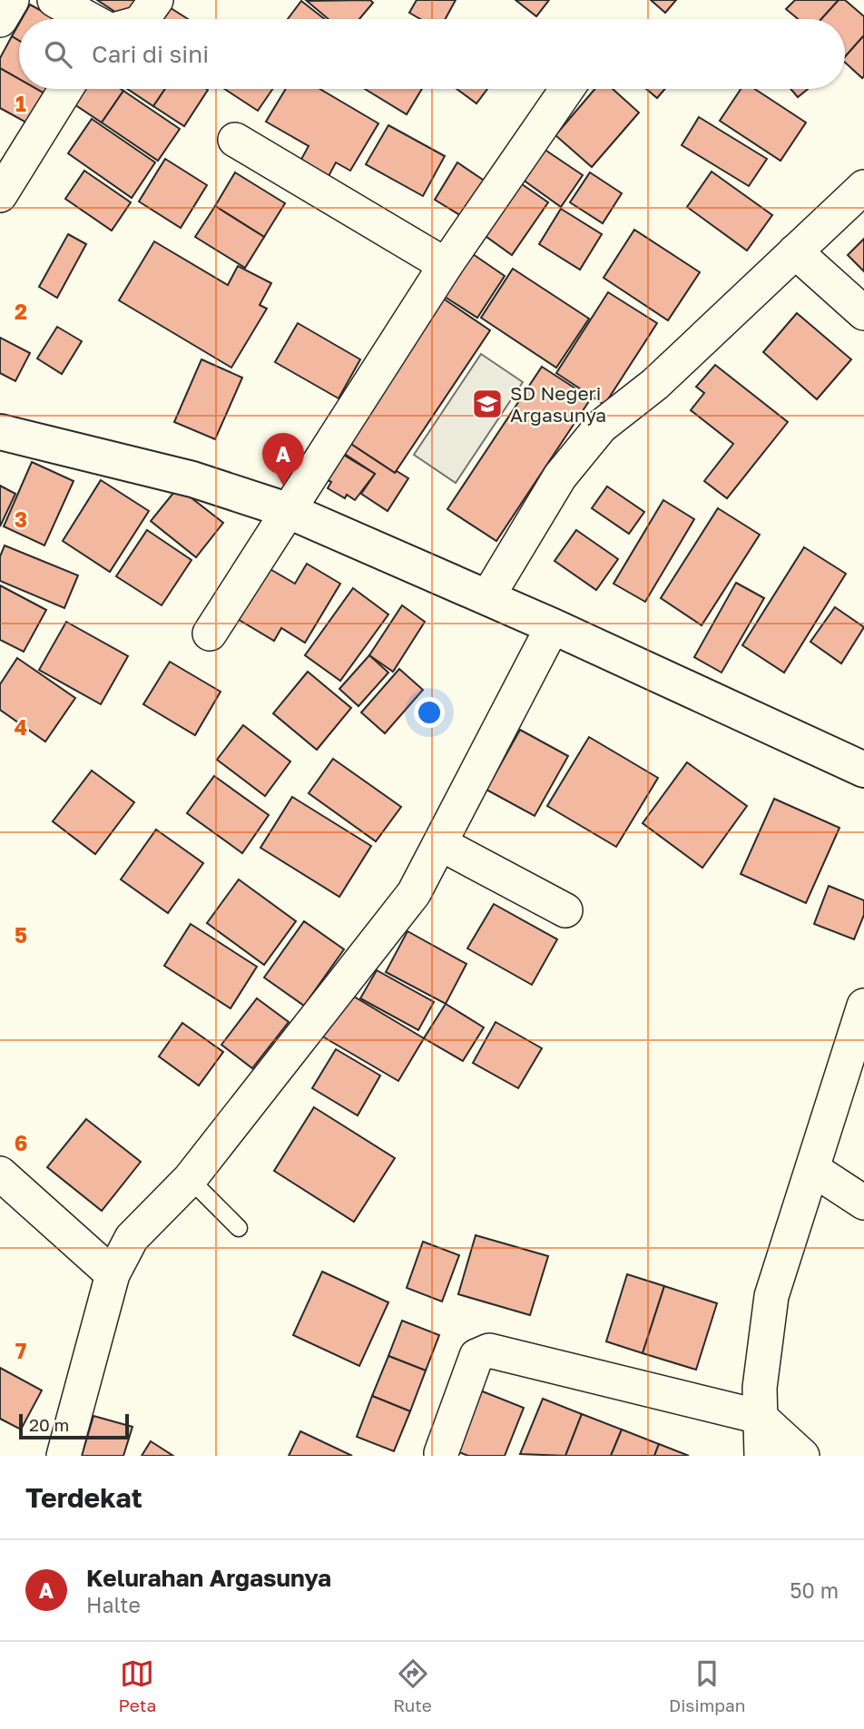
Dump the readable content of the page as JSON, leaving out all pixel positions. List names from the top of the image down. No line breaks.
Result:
{"places":{"school or university":["SD Negeri Argasunya"]},"scale_bar":"20 m","page":{"search":"Cari di sini","pins":"A","scale":"20 m","heading":"Terdekat","list":[{"mark":"A","name":"Kelurahan Argasunya","note":"Halte","value":"50 m"}],"nav":["Peta","Rute","Disimpan"]},"grid":{"rows":["1","2","3","4","5","6","7"]}}
